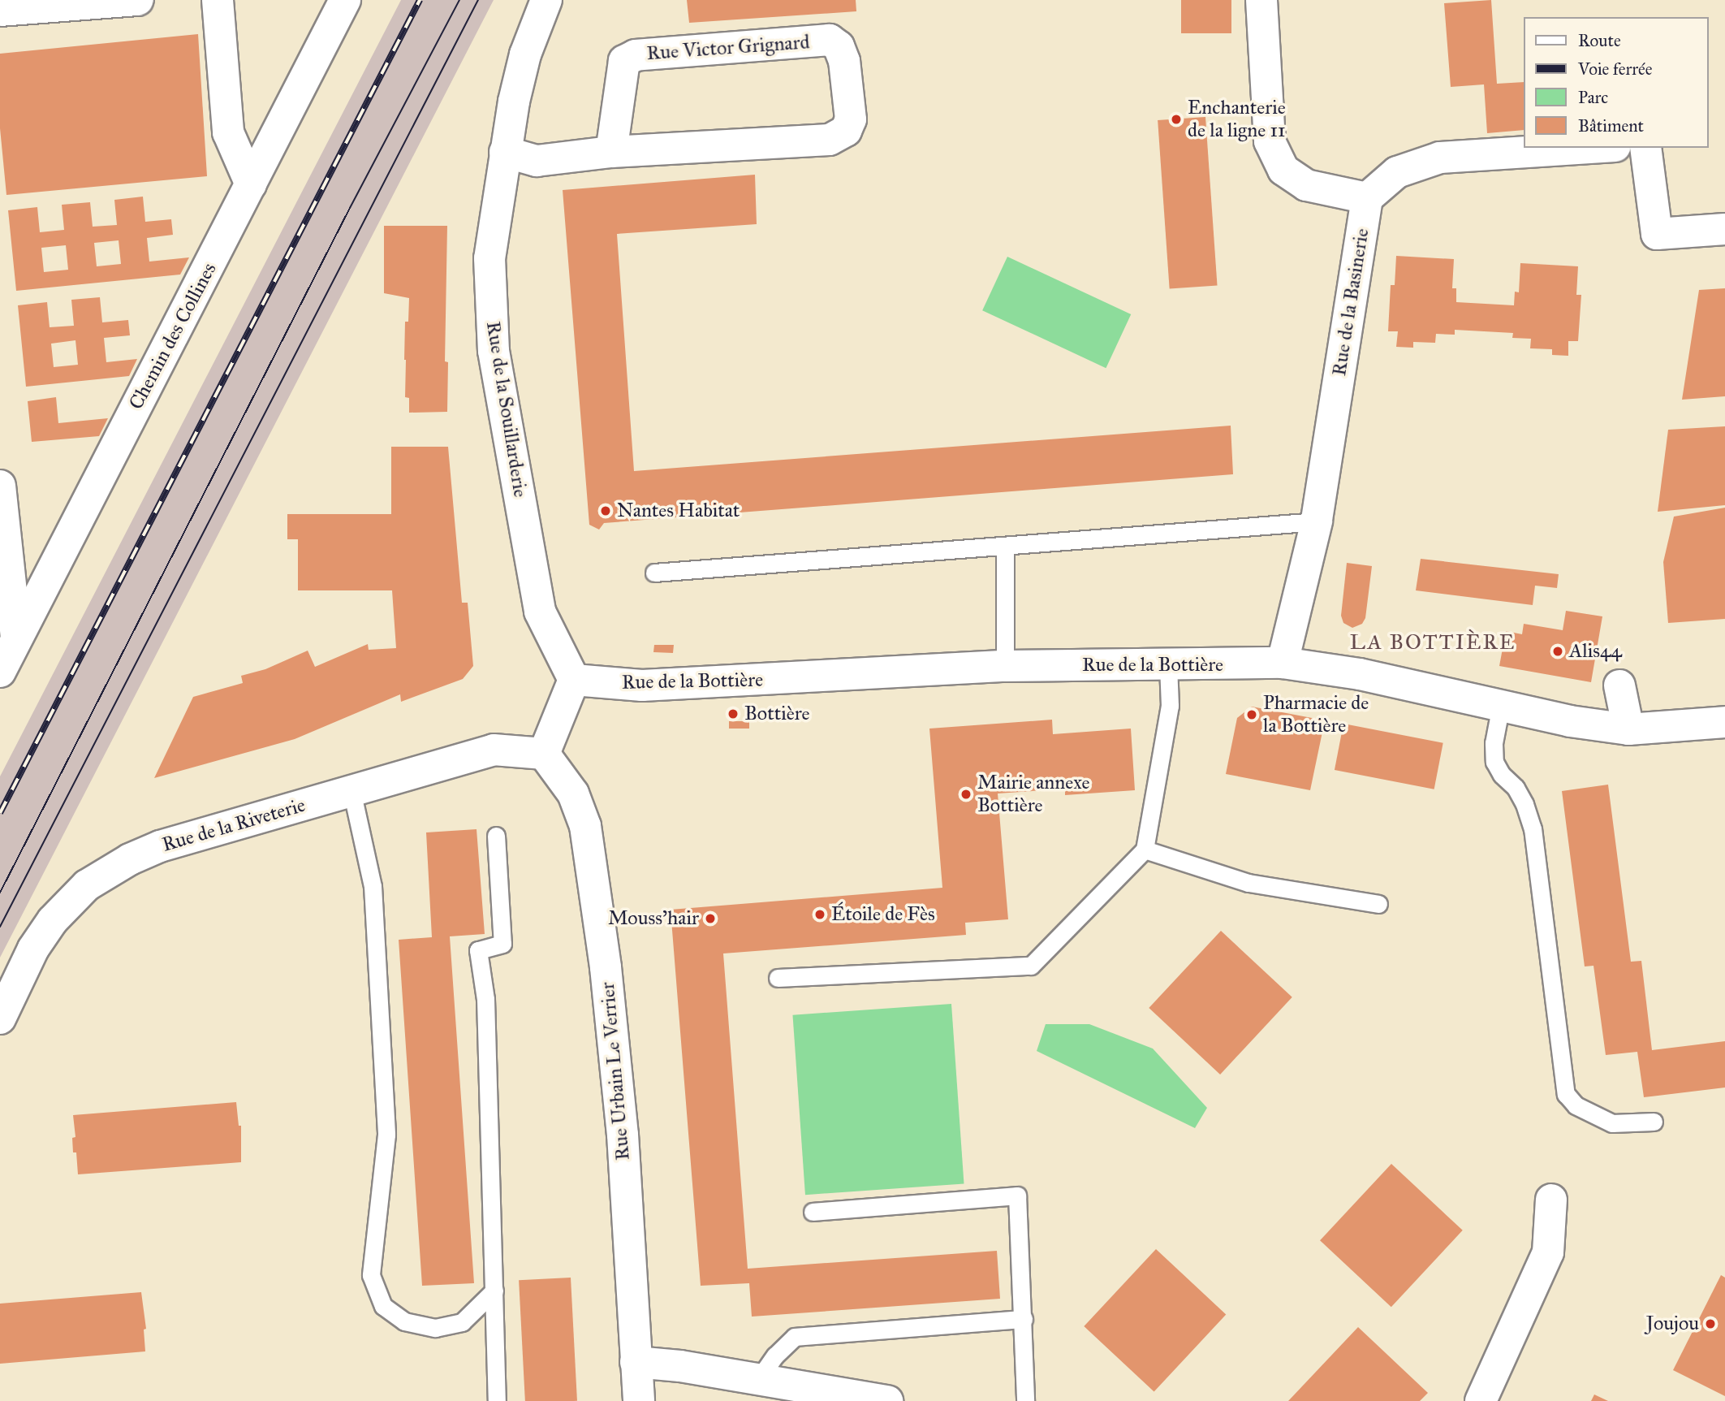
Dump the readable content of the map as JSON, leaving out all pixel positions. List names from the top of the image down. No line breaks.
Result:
{"streets":{"street":["Rue Victor Grignard","Rue de la Basinerie","Chemin des Collines","Rue de la Souillarderie","Rue de la Bottière","Rue de la Riveterie","Rue Urbain Le Verrier"]},"crossings":[["Rue Victor Grignard","Rue de la Souillarderie"],["Rue de la Basinerie","Rue de la Bottière"],["Rue de la Souillarderie","Rue de la Bottière"],["Rue de la Riveterie","Rue Urbain Le Verrier"]],"districts":["LA BOTTIÈRE"],"places":["Enchanterie de la ligne 11","Nantes Habitat","Alis44","Bottière","Pharmacie de la Bottière","Mairie annexe Bottière","Étoile de Fès","Mouss'hair","Joujou"],"legend":["Route","Voie ferrée","Parc","Bâtiment"]}
